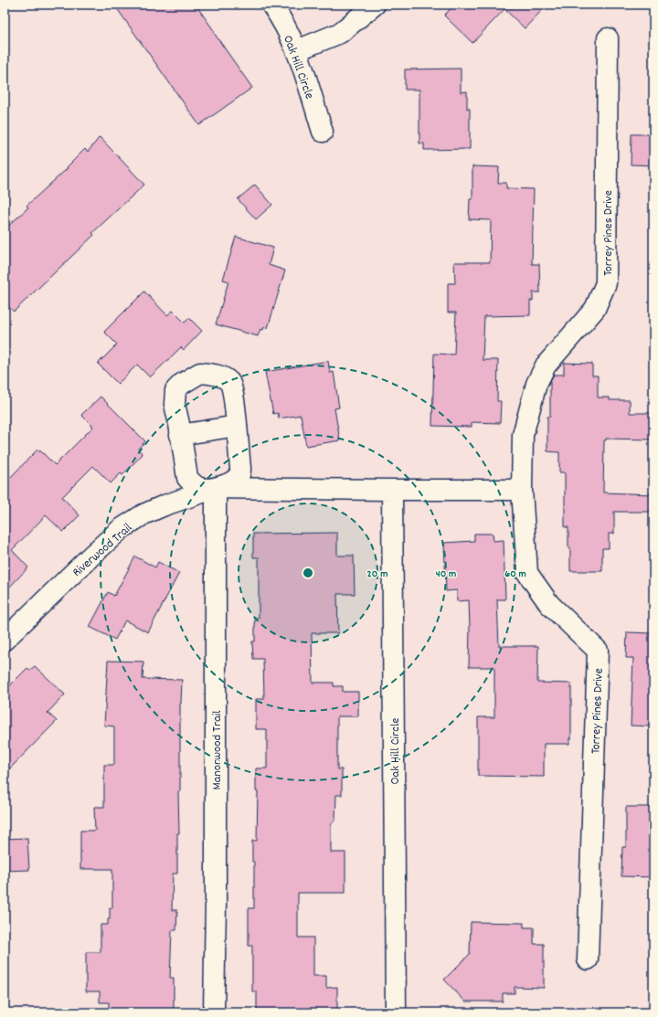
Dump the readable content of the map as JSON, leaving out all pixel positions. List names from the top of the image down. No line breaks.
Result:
{"streets":{"street":["Oak Hill Circle","Torrey Pines Drive","Riverwood Trail","Manorwood Trail"]},"crossings":[["Oak Hill Circle","Riverwood Trail"],["Riverwood Trail","Manorwood Trail"]],"rings":["20 m","40 m","60 m"]}
